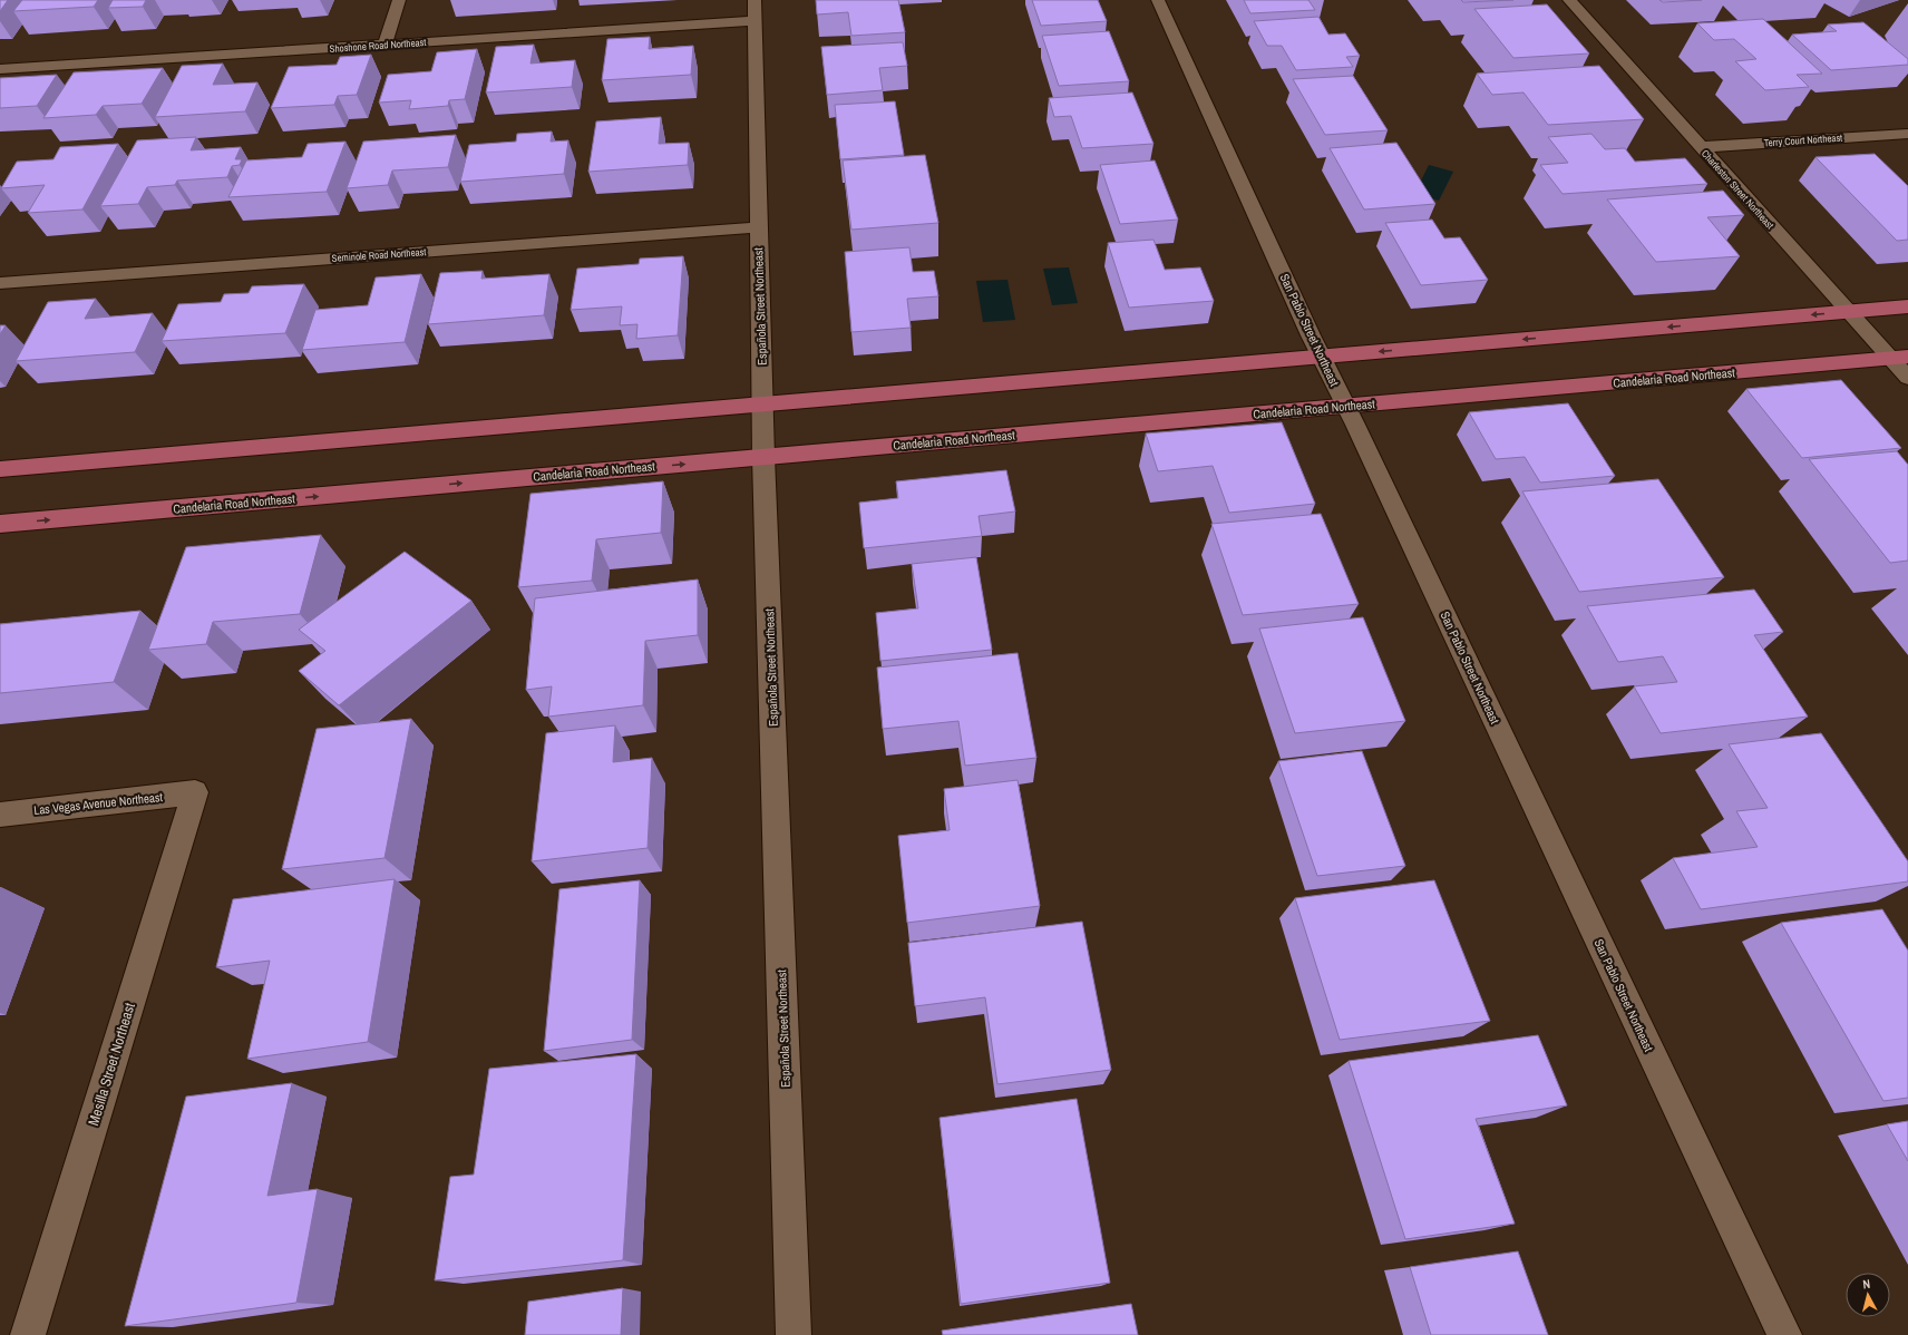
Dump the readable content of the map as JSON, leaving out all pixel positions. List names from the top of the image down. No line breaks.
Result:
{"streets":{"main road":["Candelaria Road Northeast"],"street":["Shoshone Road Northeast","Terry Court Northeast","Charleston Street Northeast","Seminole Road Northeast","Española Street Northeast","San Pablo Street Northeast","Las Vegas Avenue Northeast","Mesilla Street Northeast"]},"crossings":[["Shoshone Road Northeast","Española Street Northeast"],["Terry Court Northeast","Charleston Street Northeast"],["Charleston Street Northeast","Candelaria Road Northeast"],["Seminole Road Northeast","Española Street Northeast"],["Española Street Northeast","Candelaria Road Northeast"],["San Pablo Street Northeast","Candelaria Road Northeast"],["Las Vegas Avenue Northeast","Mesilla Street Northeast"]],"north":"top"}
